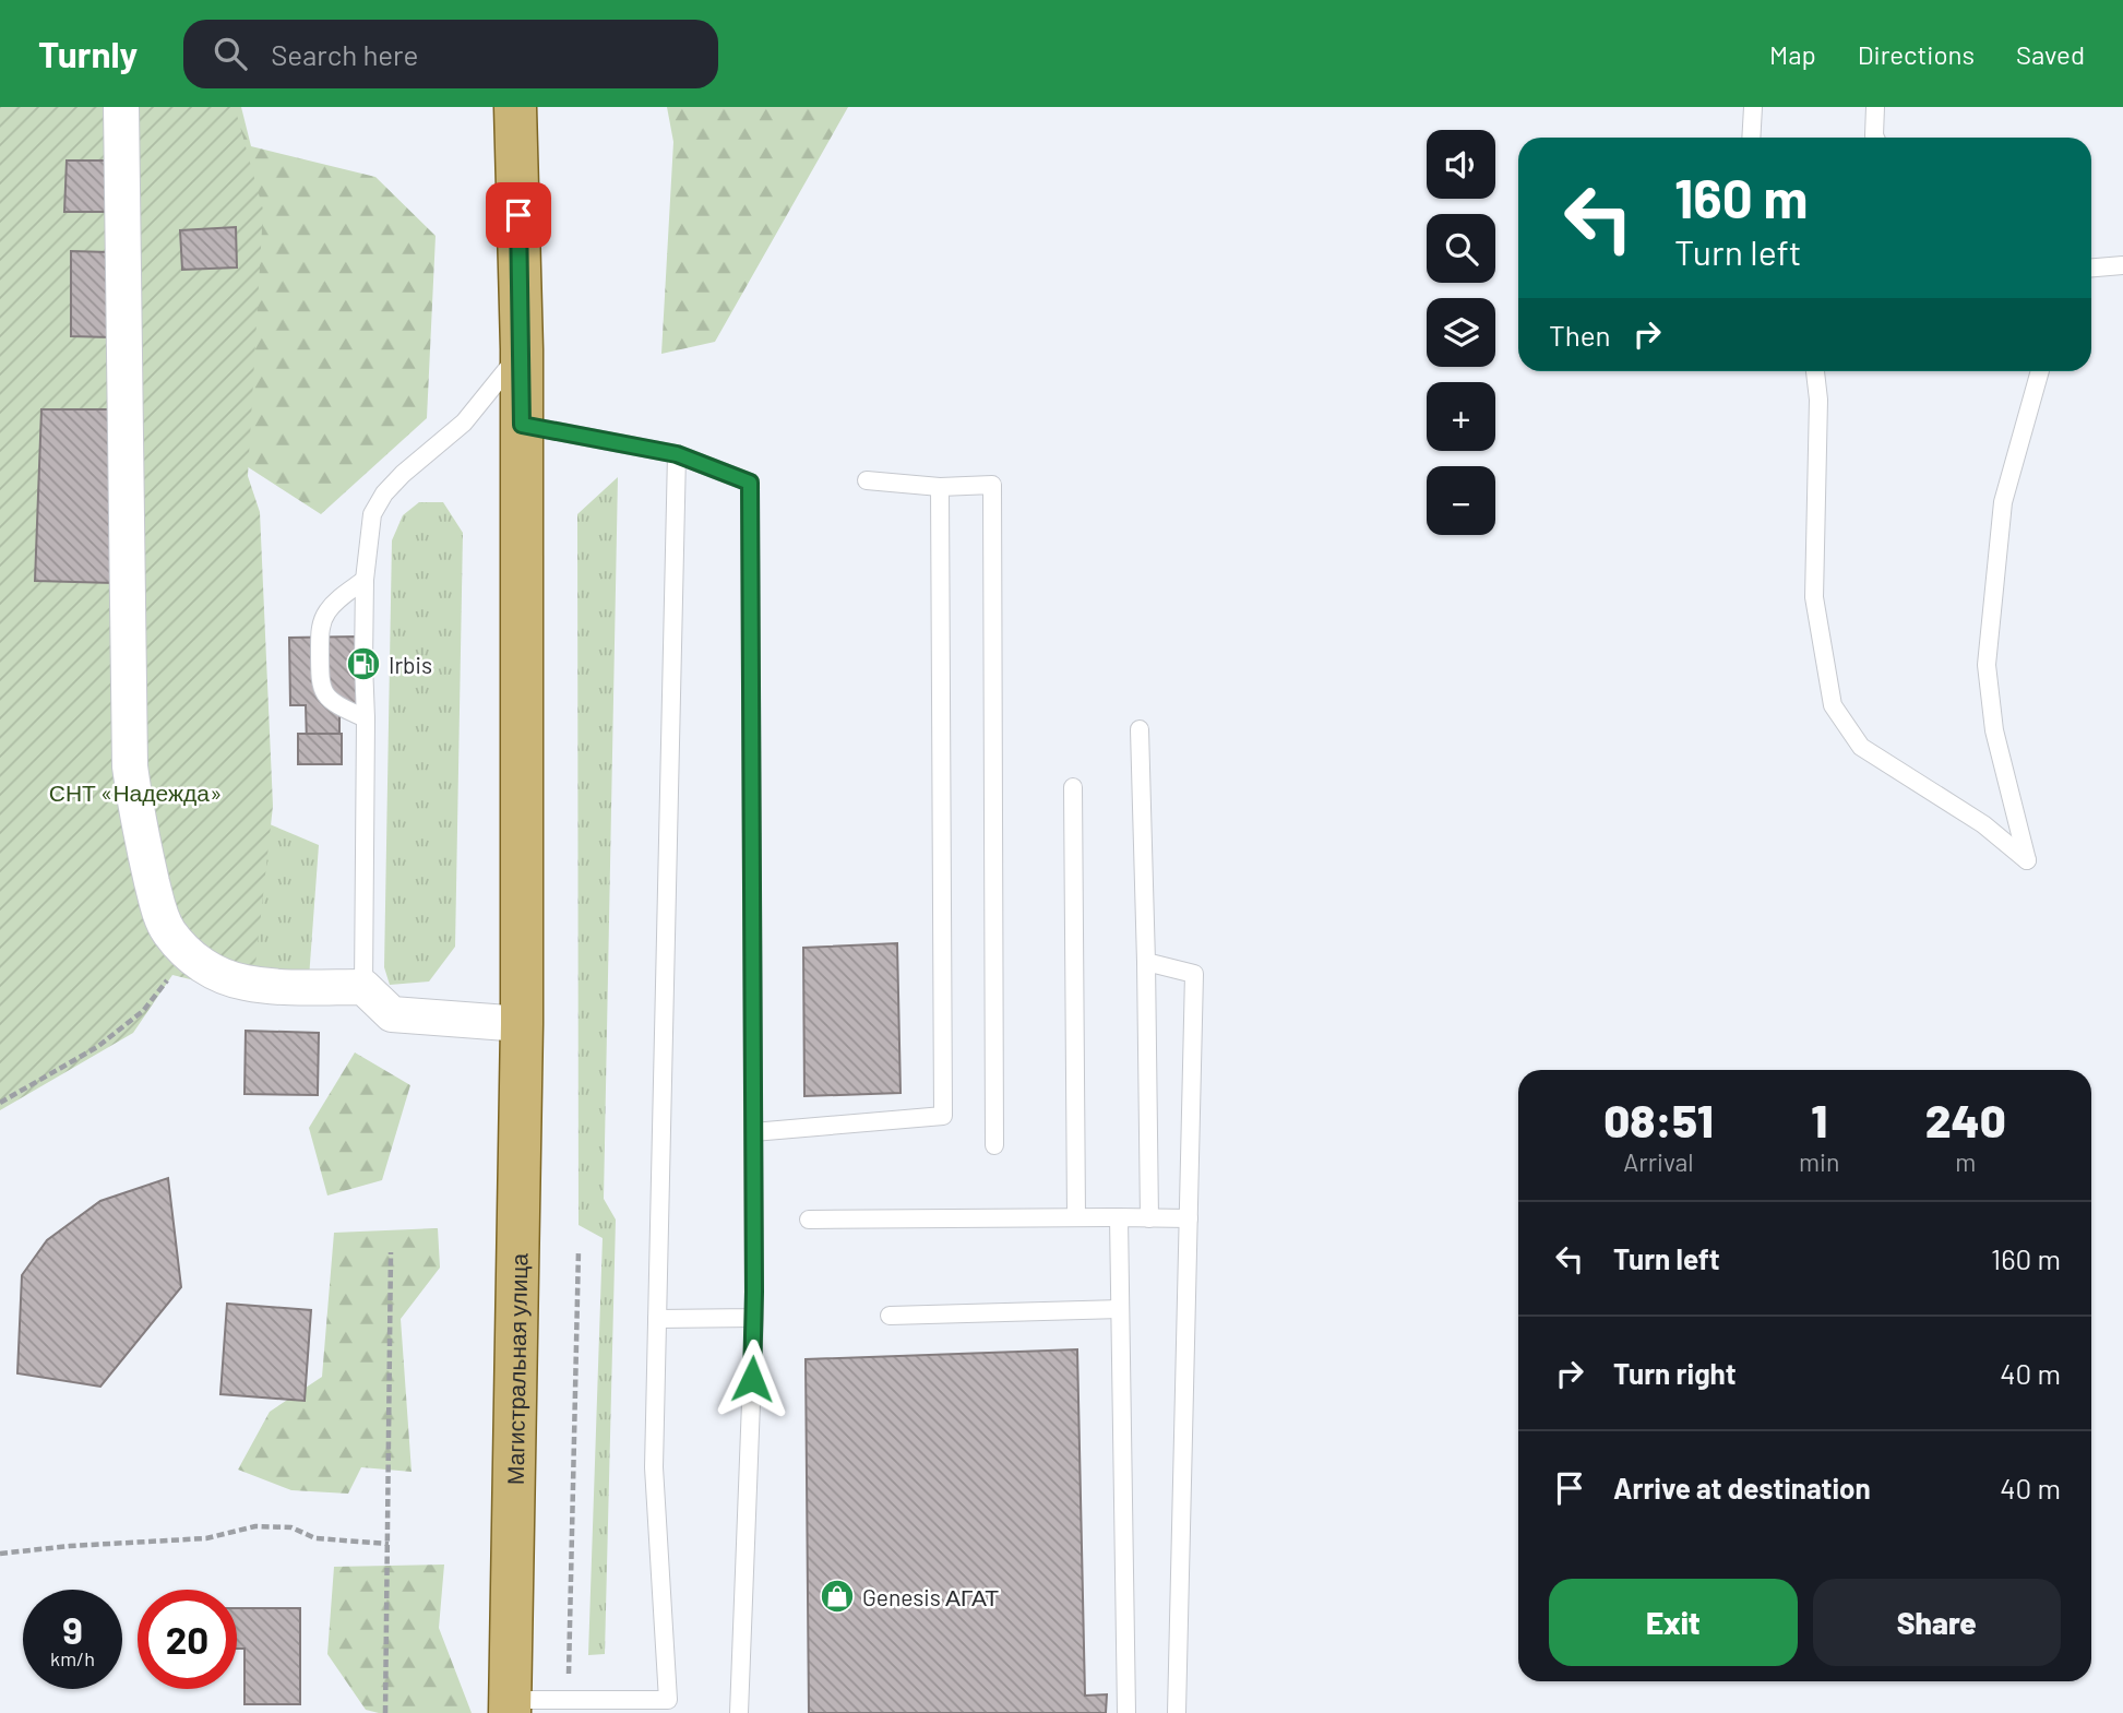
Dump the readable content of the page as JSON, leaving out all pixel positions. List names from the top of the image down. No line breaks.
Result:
{"streets":{"main road":["Магистральная улица"]},"parks":["СНТ «Надежда»"],"places":{"fuel station":["Irbis"],"shop":["Genesis АГАТ"]},"page":{"header":"Turnly","search":"Search here","nav":["Map","Directions","Saved"],"map_buttons":["+","−"],"turn":["160 m","Turn left"],"then":"Then","eta":["08:51","Arrival","1","min","240","m"],"list":[{"name":"Turn left","value":"160 m"},{"name":"Turn right","value":"40 m"},{"name":"Arrive at destination","value":"40 m"}],"buttons":["Exit","Share"],"speed":"9 km/h","limit":"20"}}
